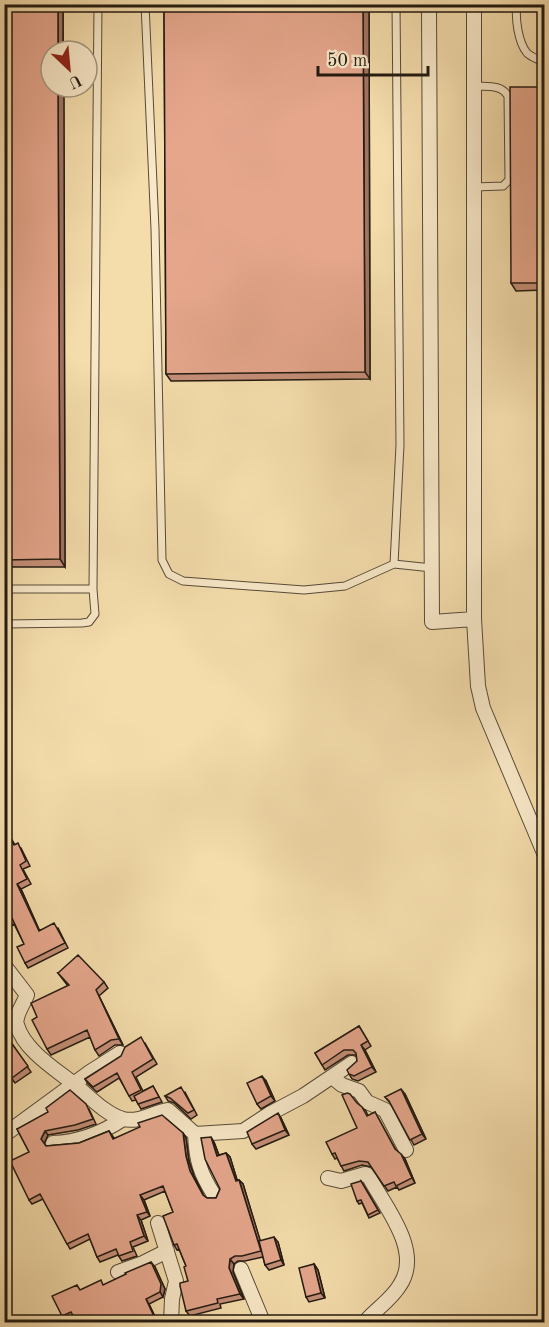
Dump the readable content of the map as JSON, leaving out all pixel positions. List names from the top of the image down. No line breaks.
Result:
{"scale_bar":"50 m","north":"bottom right"}
